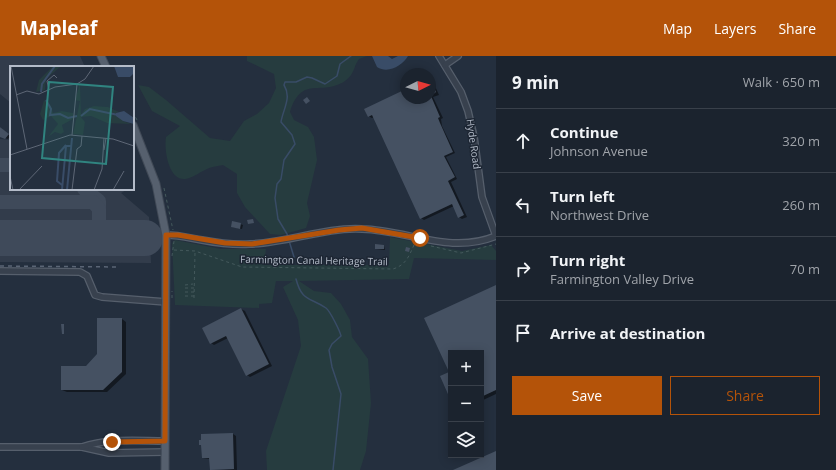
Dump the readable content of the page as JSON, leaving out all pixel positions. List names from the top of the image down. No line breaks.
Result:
{"streets":{"street":["Hyde Road"],"path":["Farmington Canal Heritage Trail"]},"north":"right","page":{"header":"Mapleaf","nav":["Map","Layers","Share"],"heading":["9 min","Walk · 650 m"],"list":[["Continue","Johnson Avenue","320 m"],["Turn left","Northwest Drive","260 m"],["Turn right","Farmington Valley Drive","70 m"],"Arrive at destination"],"map_buttons":["+","−"],"buttons":["Save","Share"]}}
